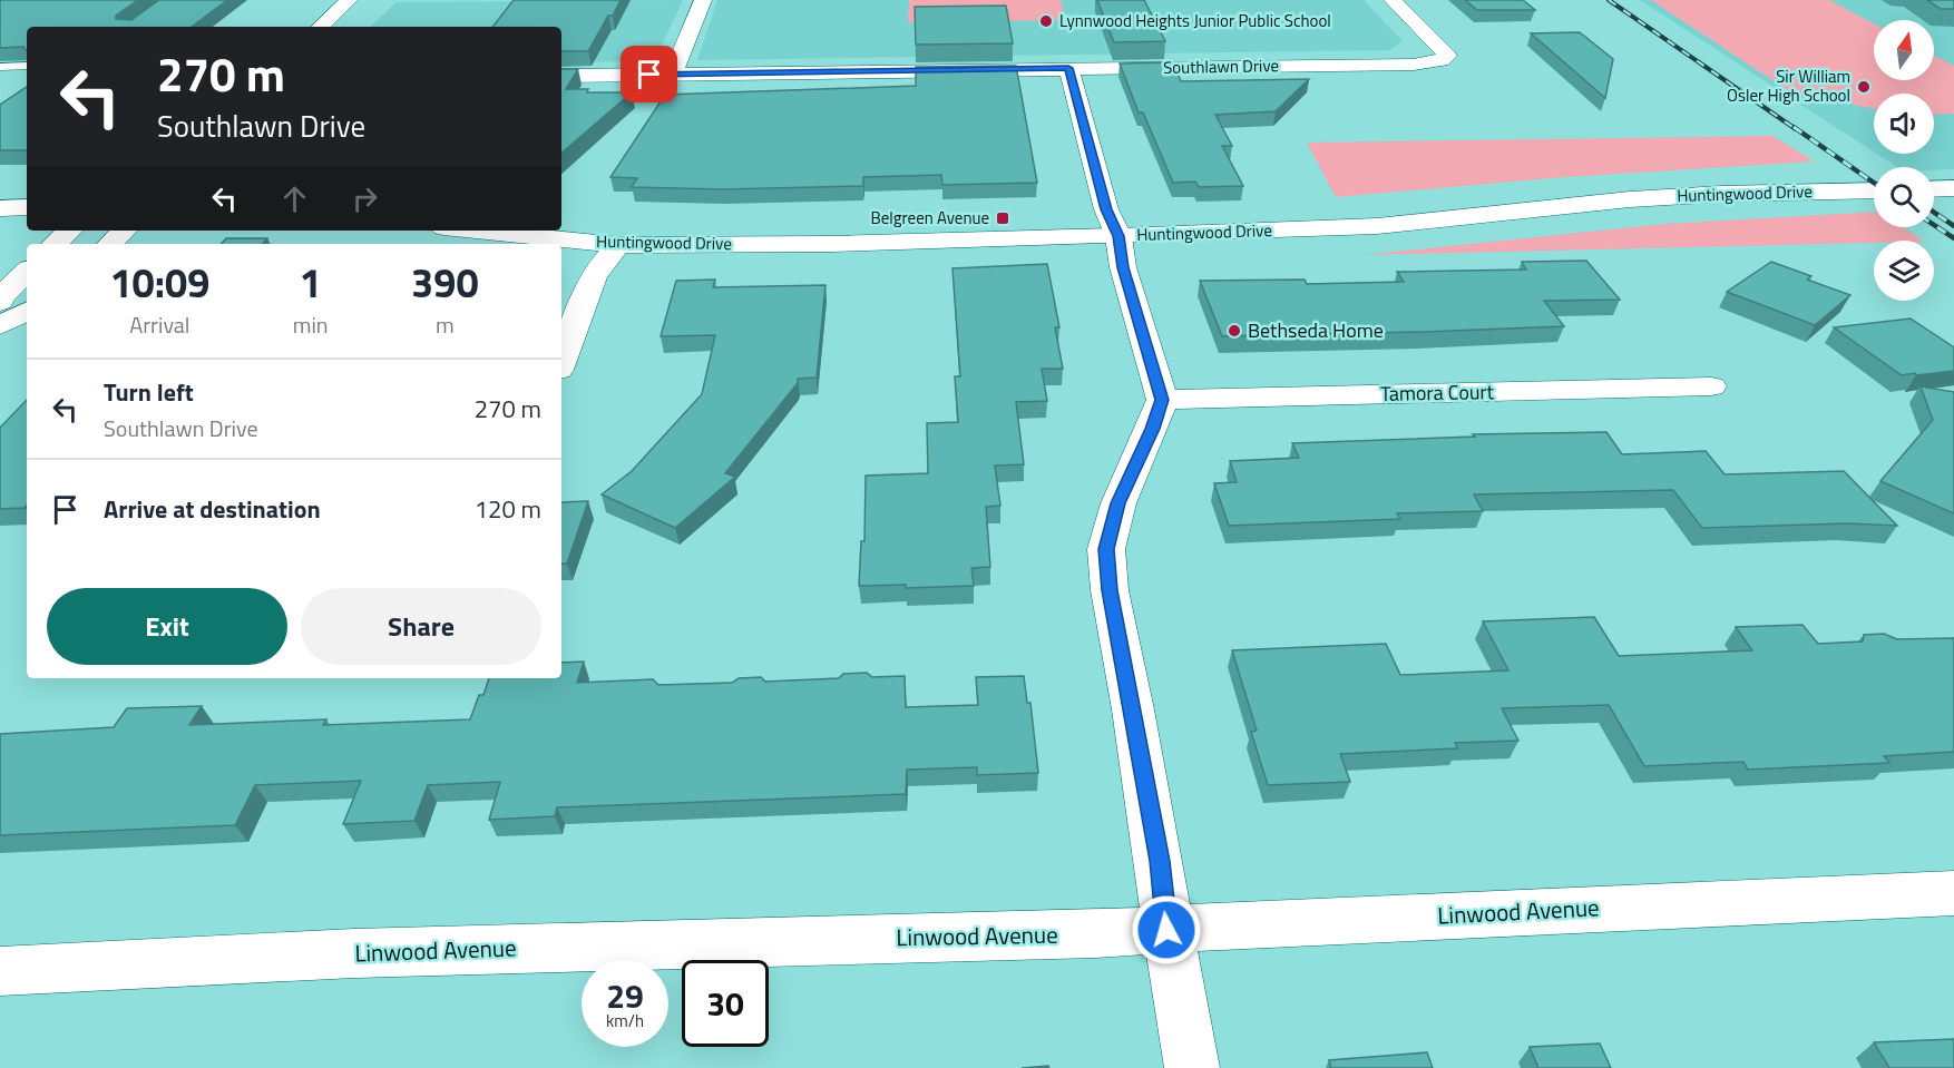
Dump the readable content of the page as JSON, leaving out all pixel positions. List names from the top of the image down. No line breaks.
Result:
{"streets":{"street":["Southlawn Drive","Huntingwood Drive","Tamora Court","Linwood Avenue"]},"places":{"other":["Lynnwood Heights Junior Public School","Sir William Osler High School","Bethseda Home"],"transit":["Belgreen Avenue"]},"north":"top","page":{"turn":["270 m","Southlawn Drive"],"eta":["10:09","Arrival","1","min","390","m"],"list":[{"name":"Turn left","note":"Southlawn Drive","value":"270 m"},{"name":"Arrive at destination","value":"120 m"}],"buttons":["Exit","Share"],"speed":"29 km/h","limit":"30"}}
